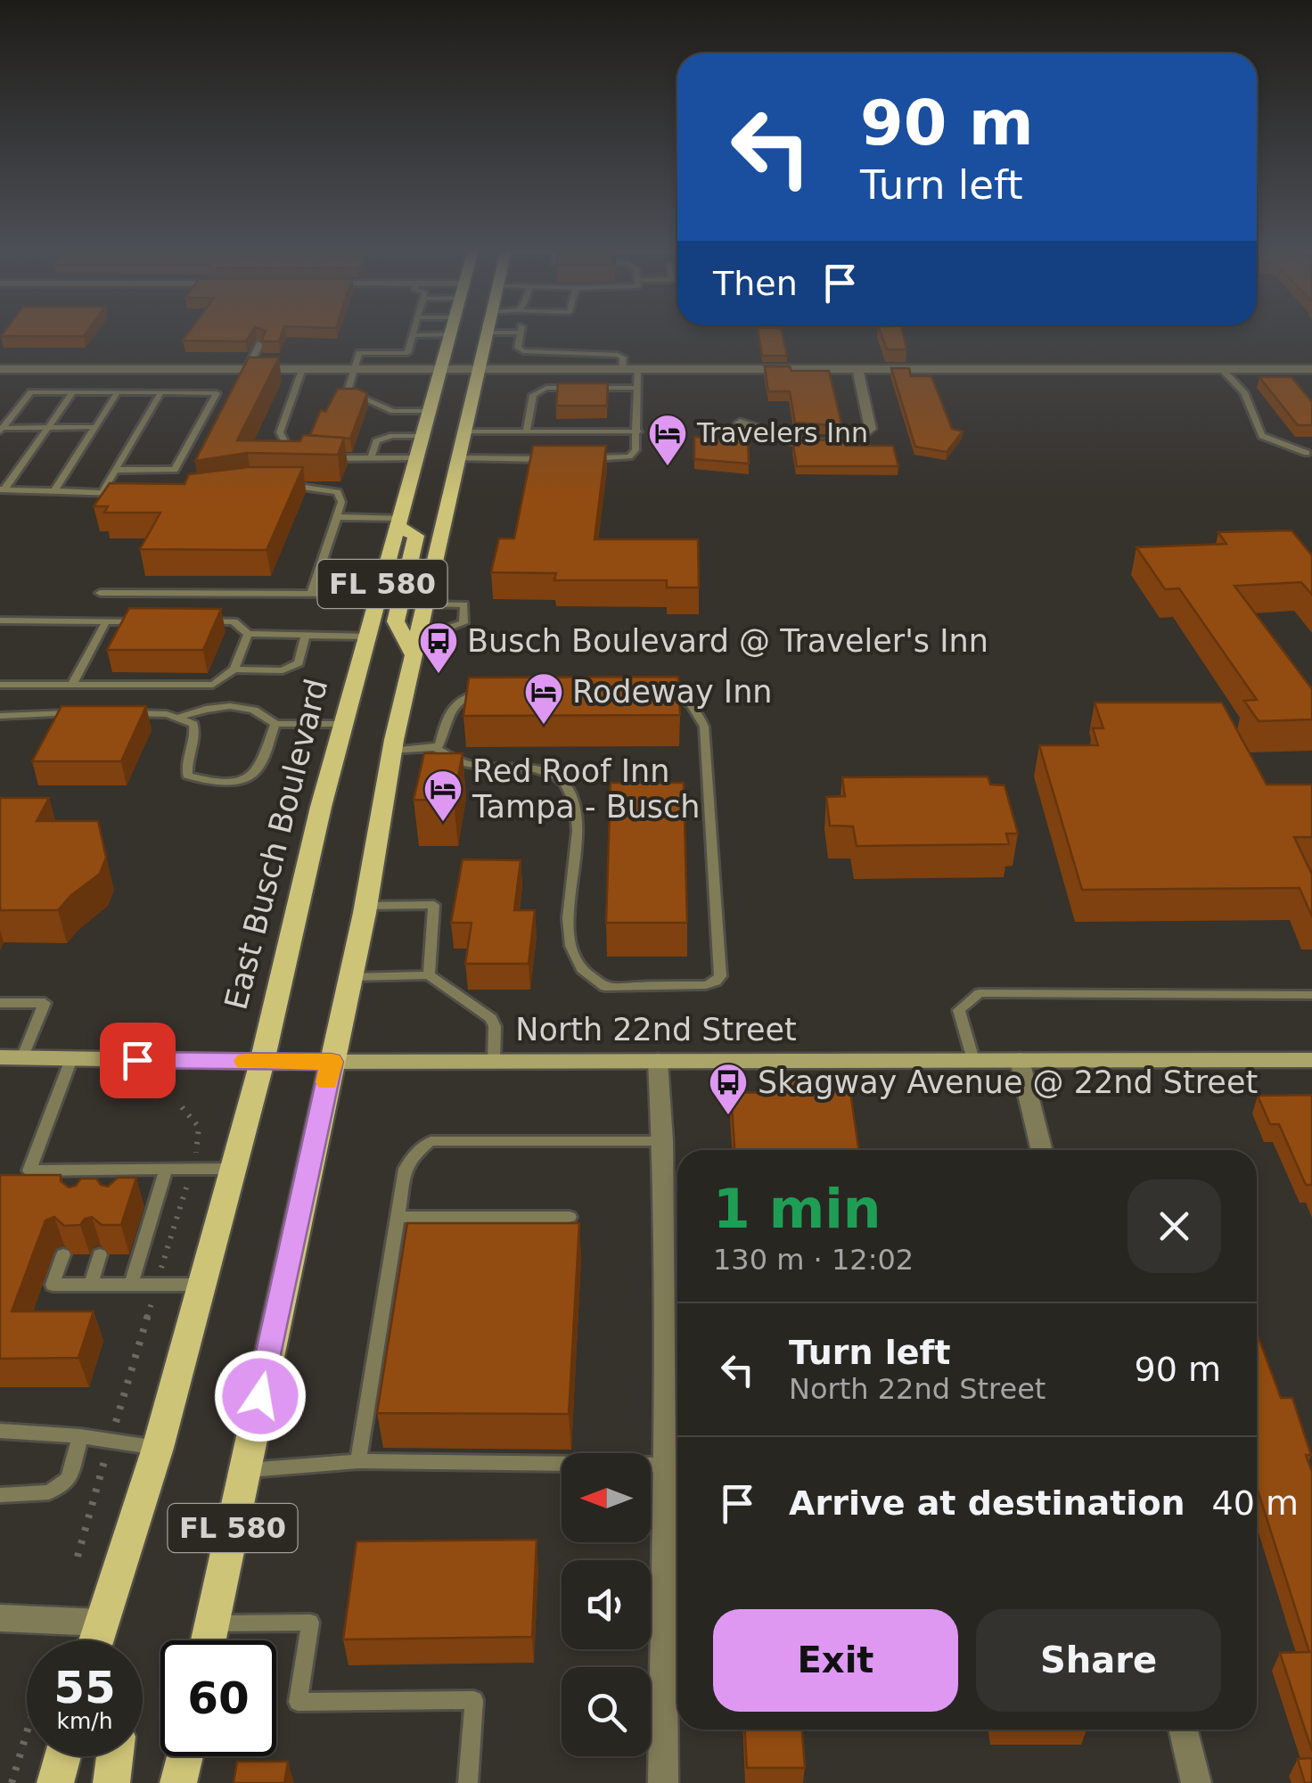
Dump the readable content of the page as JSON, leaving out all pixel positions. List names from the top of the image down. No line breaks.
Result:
{"streets":{"main road":["FL 580","East Busch Boulevard"],"street":["North 22nd Street"]},"crossings":[["FL 580","North 22nd Street"],["East Busch Boulevard","North 22nd Street"]],"places":{"hotel":["Travelers Inn","Rodeway Inn","Red Roof Inn Tampa - Busch"],"bus stop":["Busch Boulevard @ Traveler's Inn","Skagway Avenue @ 22nd Street"]},"north":"left","page":{"turn":["90 m","Turn left"],"then":"Then","heading":["1 min","130 m · 12:02"],"list":[{"name":"Turn left","note":"North 22nd Street","value":"90 m"},{"name":"Arrive at destination","value":"40 m"}],"buttons":["Exit","Share"],"speed":"55 km/h","limit":"60"}}
